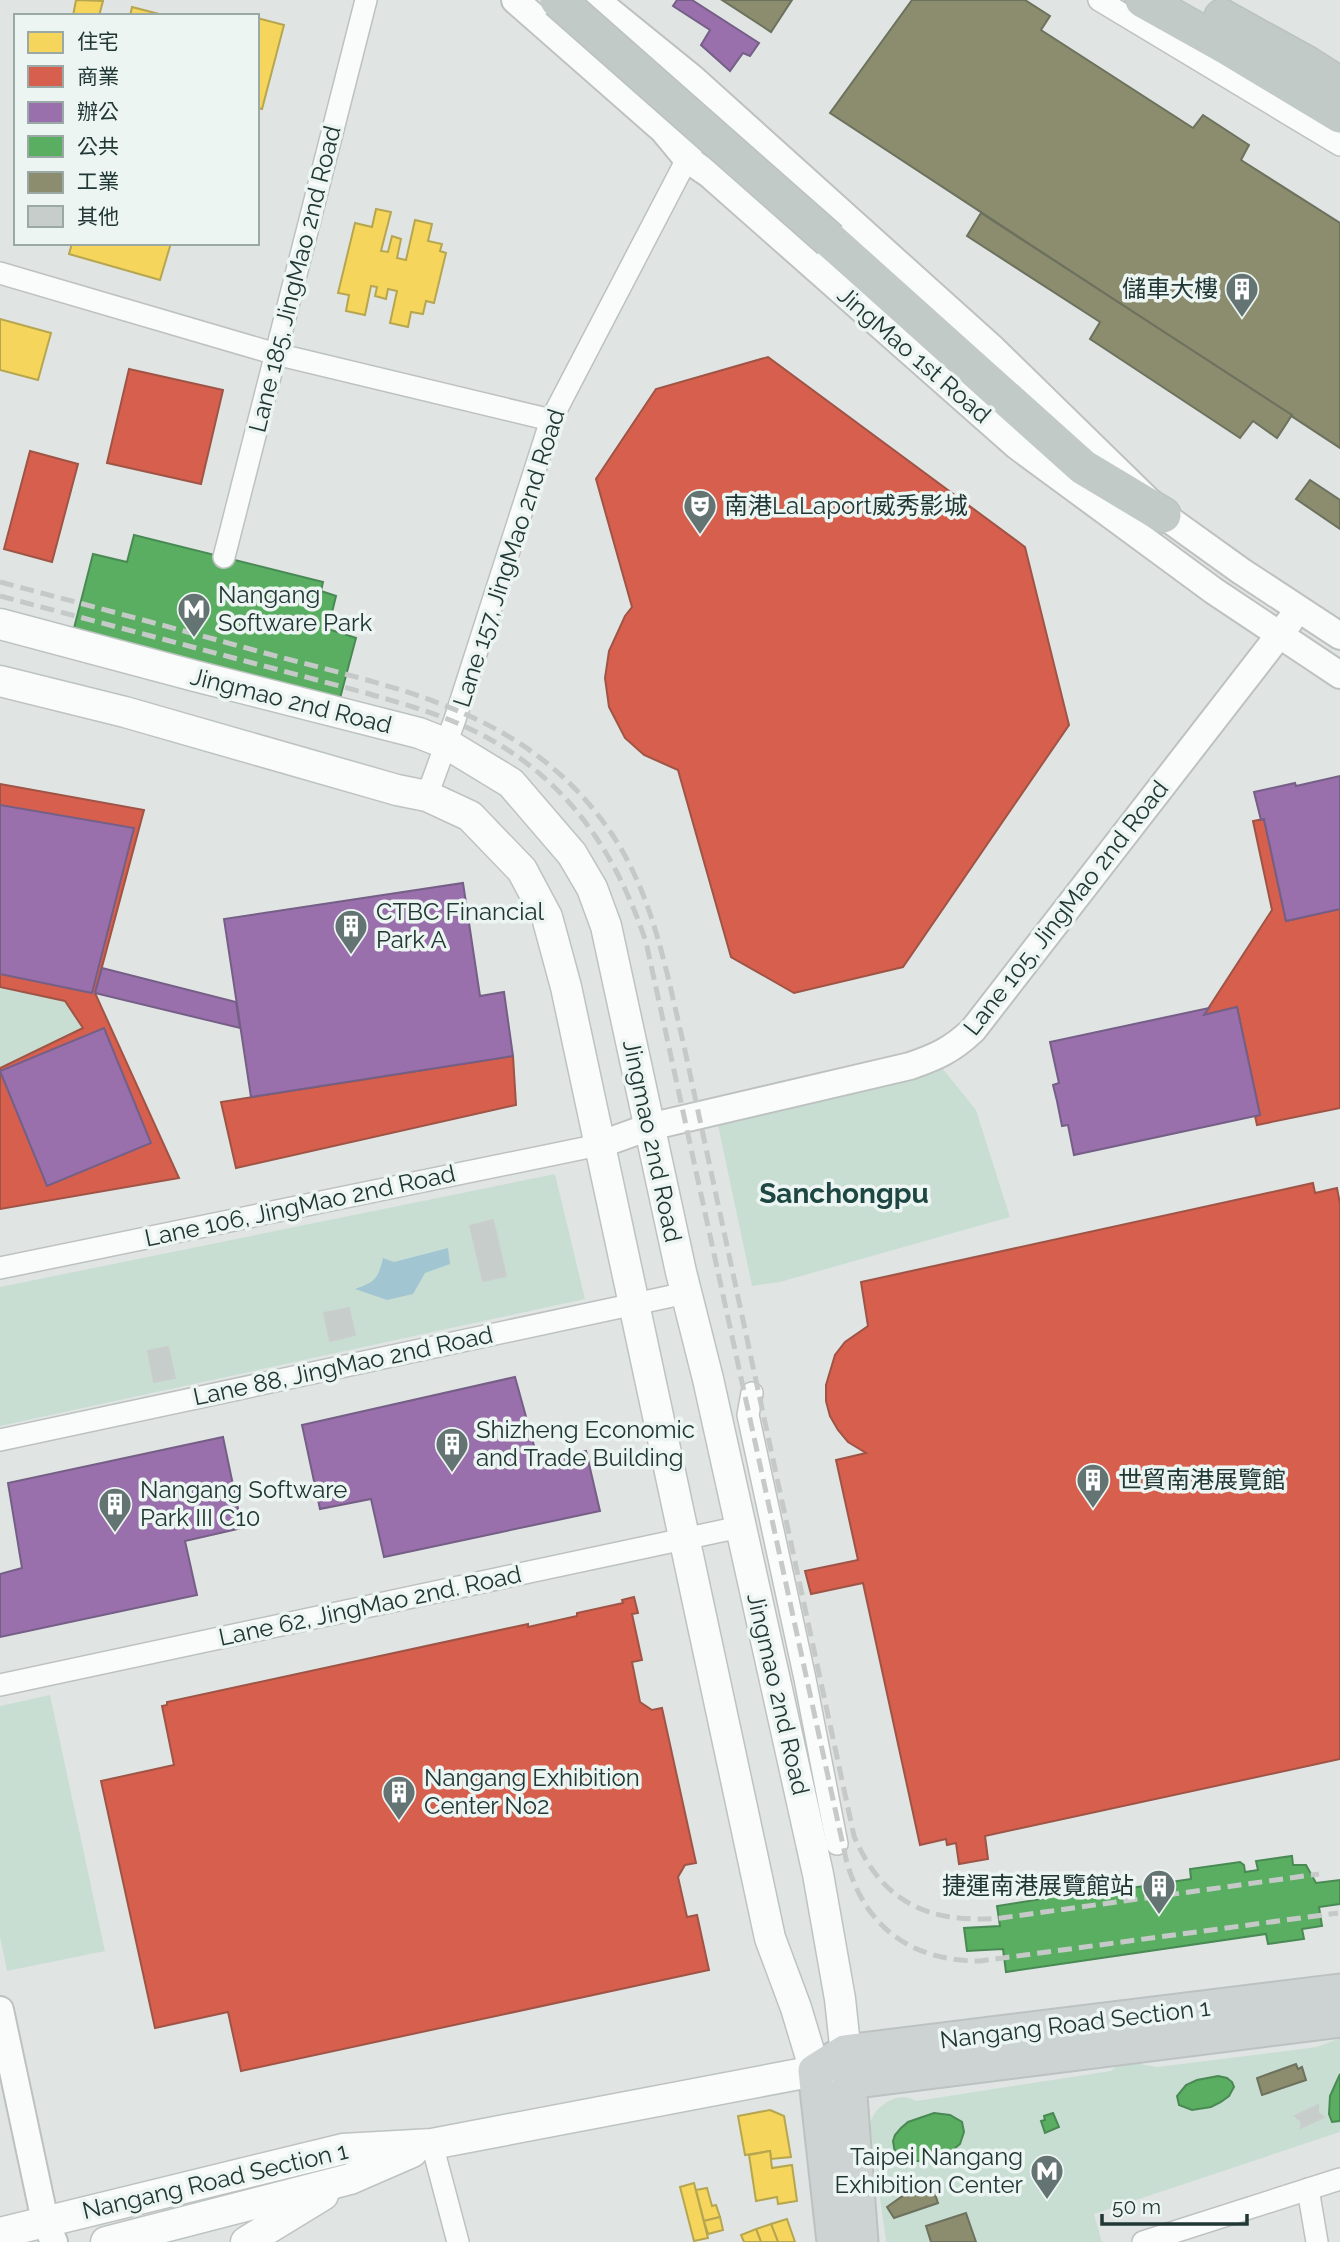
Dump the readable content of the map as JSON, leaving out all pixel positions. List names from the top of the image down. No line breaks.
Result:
{"streets":{"main road":["Jingmao 2nd Road","Nangang Road Section 1"],"street":["Lane 185, JingMao 2nd Road","JingMao 1st Road","Lane 157, JingMao 2nd Road","Lane 105, JingMao 2nd Road","Lane 106, JingMao 2nd Road","Lane 88, JingMao 2nd Road","Lane 62, JingMao 2nd. Road"]},"crossings":[["JingMao 1st Road","Lane 157, JingMao 2nd Road"],["JingMao 1st Road","Lane 105, JingMao 2nd Road"],["Lane 157, JingMao 2nd Road","Jingmao 2nd Road"],["Jingmao 2nd Road","Lane 105, JingMao 2nd Road"],["Jingmao 2nd Road","Lane 88, JingMao 2nd Road"],["Jingmao 2nd Road","Lane 62, JingMao 2nd. Road"],["Jingmao 2nd Road","Nangang Road Section 1"],["Lane 105, JingMao 2nd Road","Lane 106, JingMao 2nd Road"]],"districts":["Sanchongpu"],"places":{"building":["儲車大樓","CTBC Financial Park A","Shizheng Economic and Trade Building","世貿南港展覽館","Nangang Software Park III C10","Nangang Exhibition Center No2","捷運南港展覽館站"],"theatre":["南港LaLaport威秀影城"],"metro station":["Nangang Software Park","Taipei Nangang Exhibition Center"]},"legend":["住宅","商業","辦公","公共","工業","其他"],"scale_bar":"50 m"}
